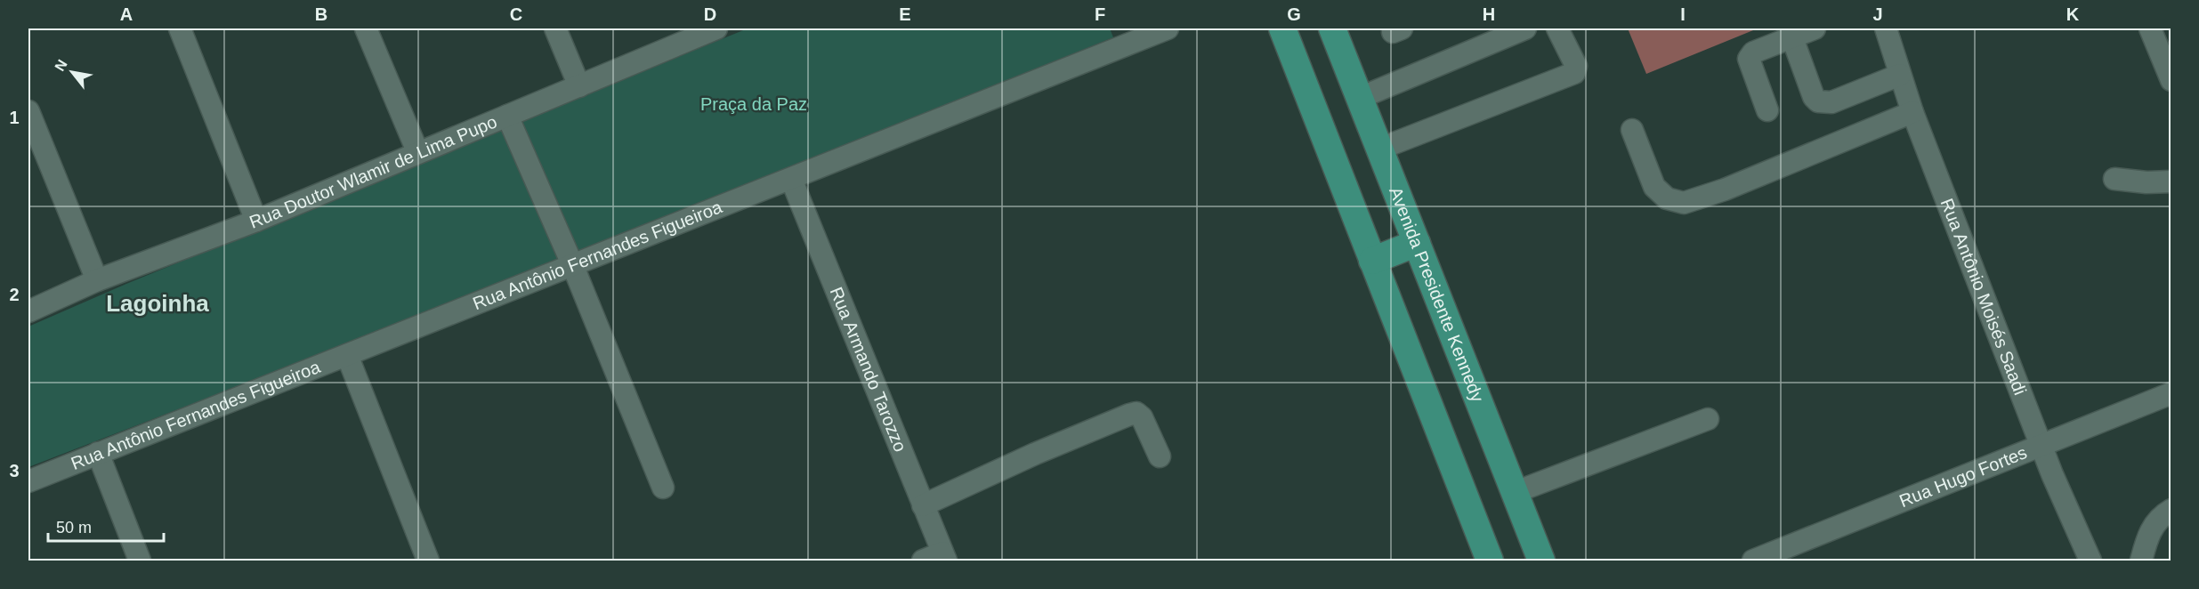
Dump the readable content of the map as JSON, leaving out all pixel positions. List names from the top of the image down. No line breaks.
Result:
{"streets":{"main road":["Avenida Presidente Kennedy"],"street":["Rua Doutor Wlamir de Lima Pupo","Rua Antônio Fernandes Figueiroa","Rua Antônio Moisés Saadi","Rua Armando Tarozzo","Rua Hugo Fortes"]},"crossings":[["Rua Antônio Fernandes Figueiroa","Rua Armando Tarozzo"],["Rua Antônio Moisés Saadi","Rua Hugo Fortes"]],"districts":["Lagoinha"],"parks":["Praça da Paz"],"scale_bar":"50 m","north":"top left","grid":{"columns":["A","B","C","D","E","F","G","H","I","J","K"],"rows":["1","2","3"]}}
